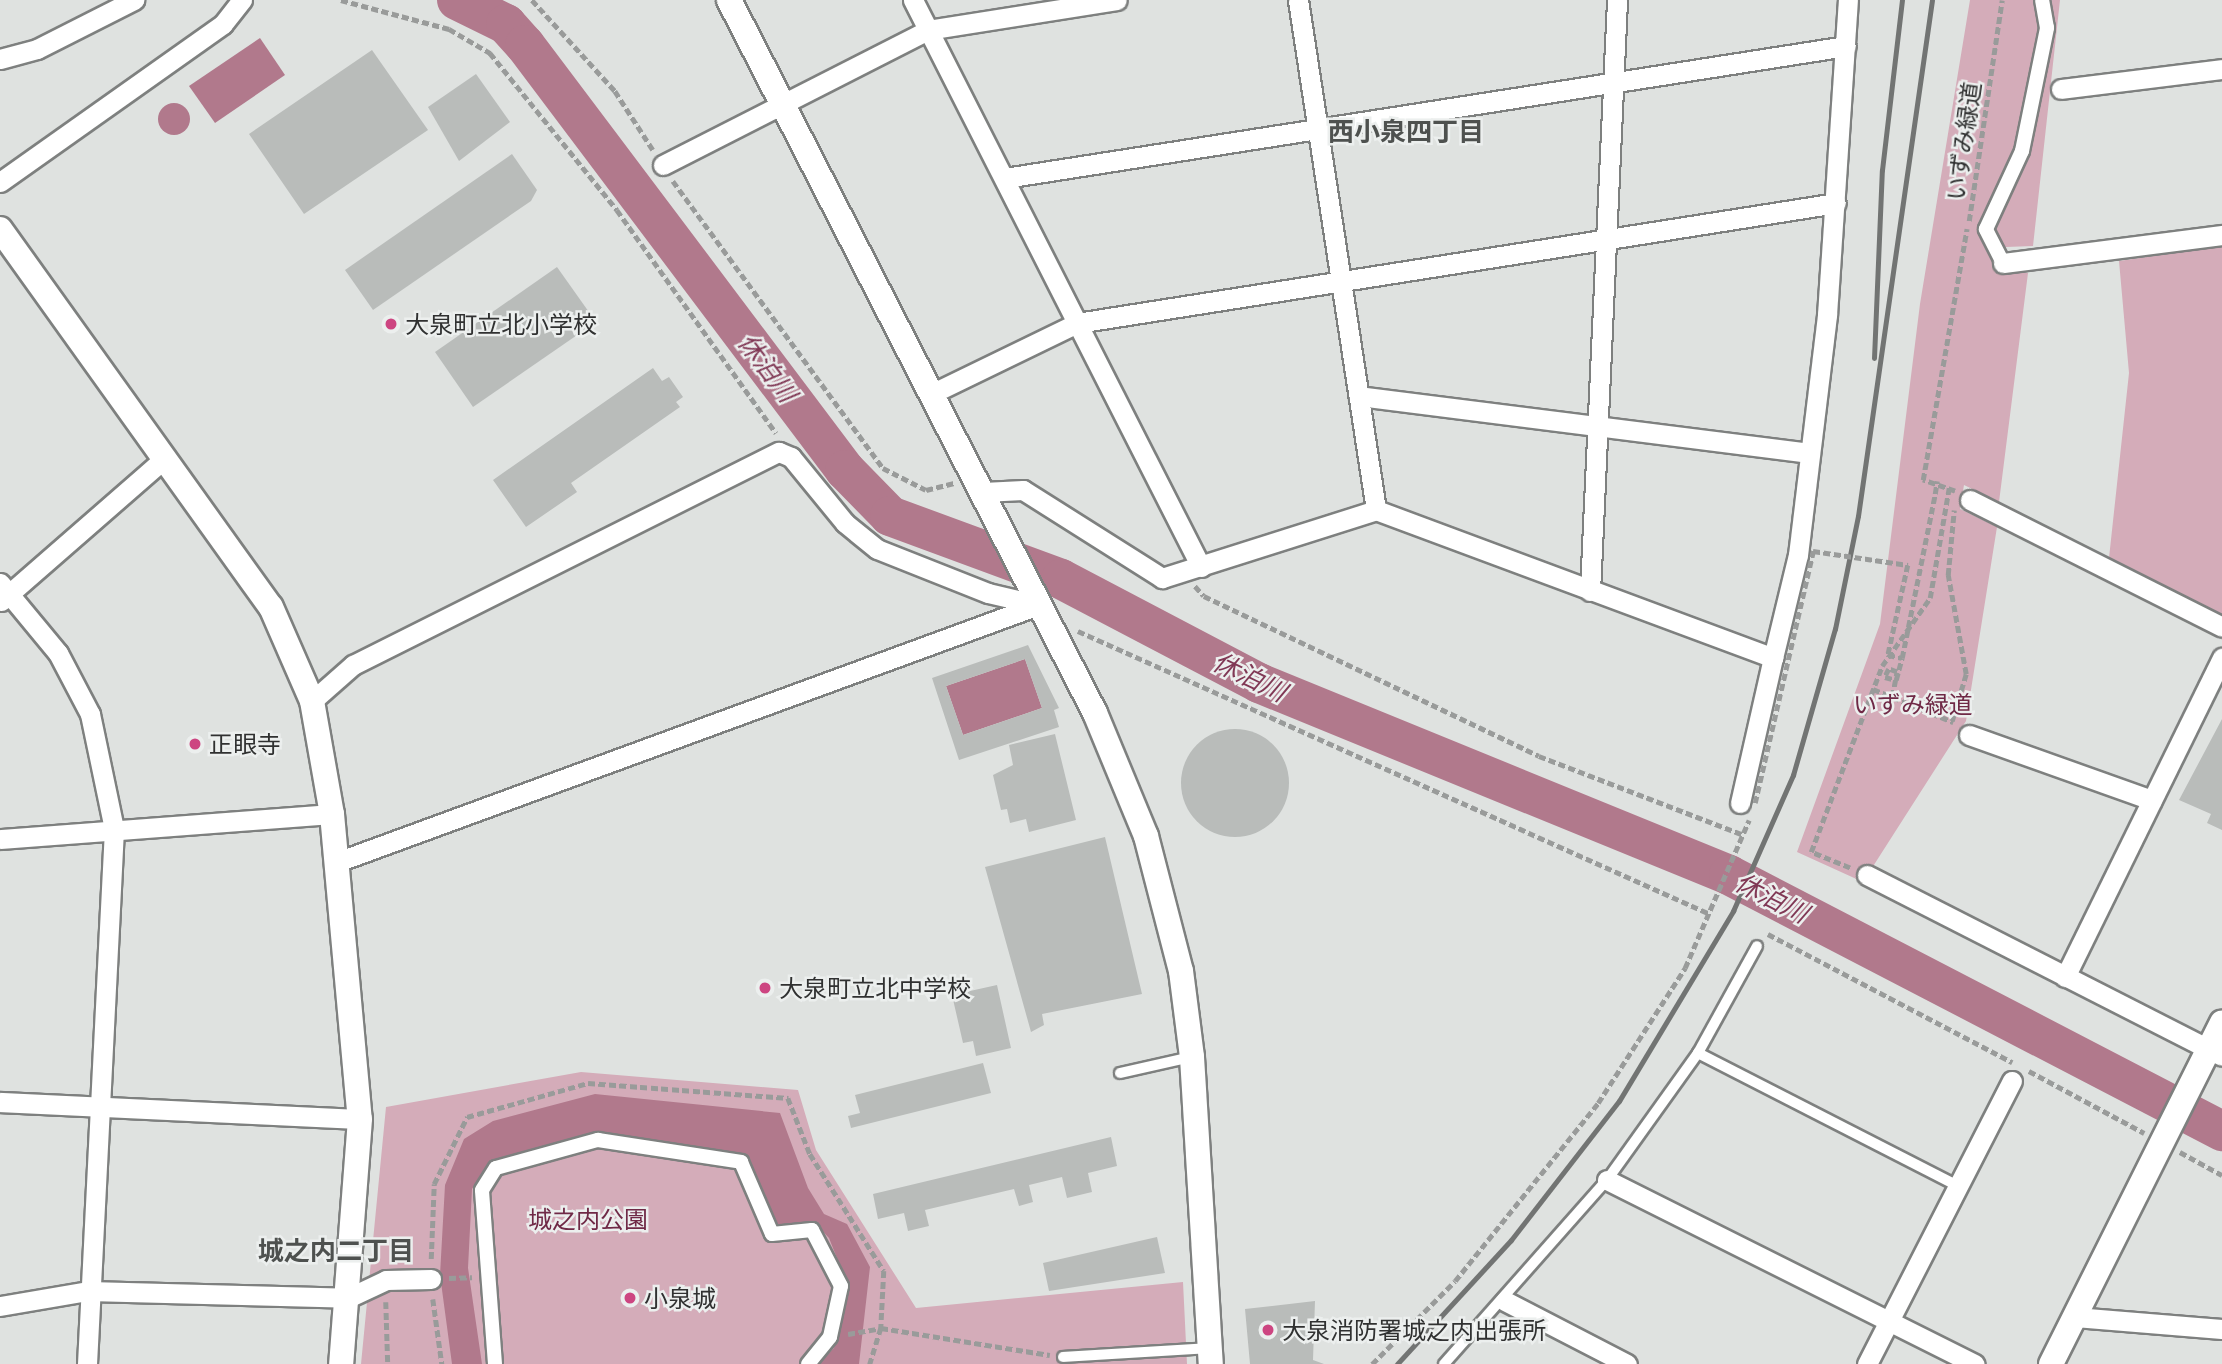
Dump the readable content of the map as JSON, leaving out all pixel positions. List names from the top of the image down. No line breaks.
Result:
{"streets":{"path":["いずみ緑道"]},"districts":["西小泉四丁目","城之内二丁目"],"water":["休泊川"],"parks":["いずみ緑道","城之内公園"],"places":["大泉町立北小学校","正眼寺","大泉町立北中学校","小泉城","大泉消防署城之内出張所"]}
